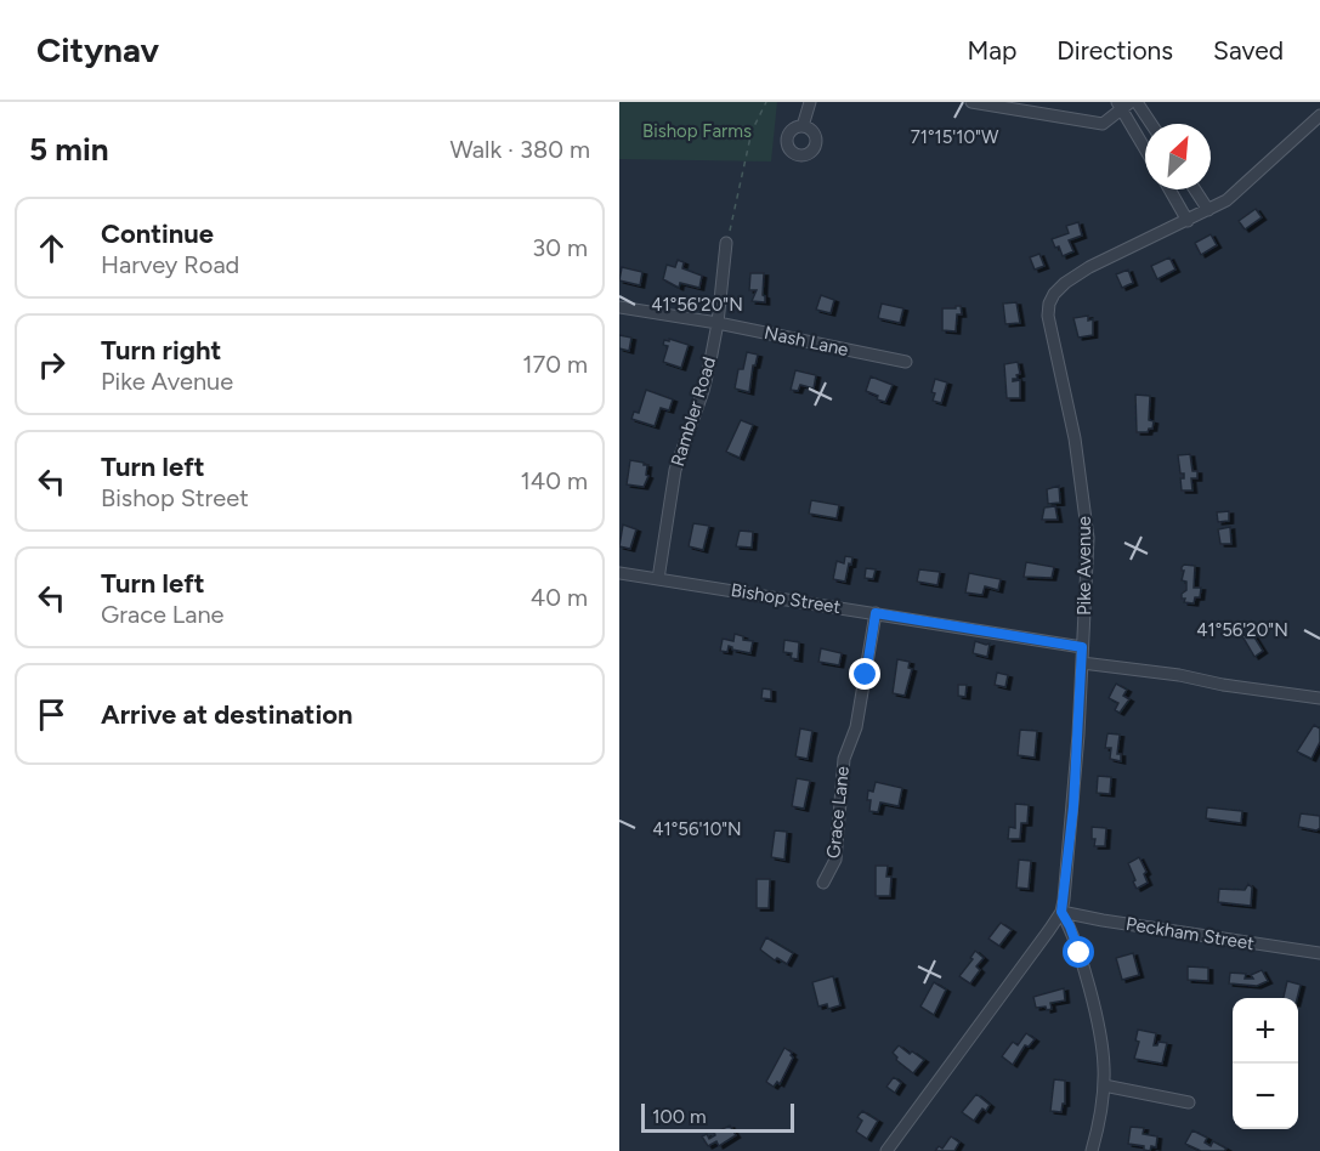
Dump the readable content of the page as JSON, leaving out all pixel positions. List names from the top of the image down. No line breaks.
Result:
{"streets":{"street":["Nash Lane","Rambler Road","Pike Avenue","Bishop Street","Grace Lane","Peckham Street"]},"crossings":[["Nash Lane","Rambler Road"],["Rambler Road","Bishop Street"],["Pike Avenue","Bishop Street"],["Pike Avenue","Peckham Street"],["Bishop Street","Grace Lane"]],"parks":["Bishop Farms"],"scale_bar":"100 m","north":"top right","page":{"header":"Citynav","nav":["Map","Directions","Saved"],"heading":["5 min","Walk · 380 m"],"list":[["Continue","Harvey Road","30 m"],["Turn right","Pike Avenue","170 m"],["Turn left","Bishop Street","140 m"],["Turn left","Grace Lane","40 m"],"Arrive at destination"],"map_buttons":["+","−"],"scale":"100 m"},"coordinates":["71°15'10\"W","41°56'20\"N","41°56'10\"N"]}
